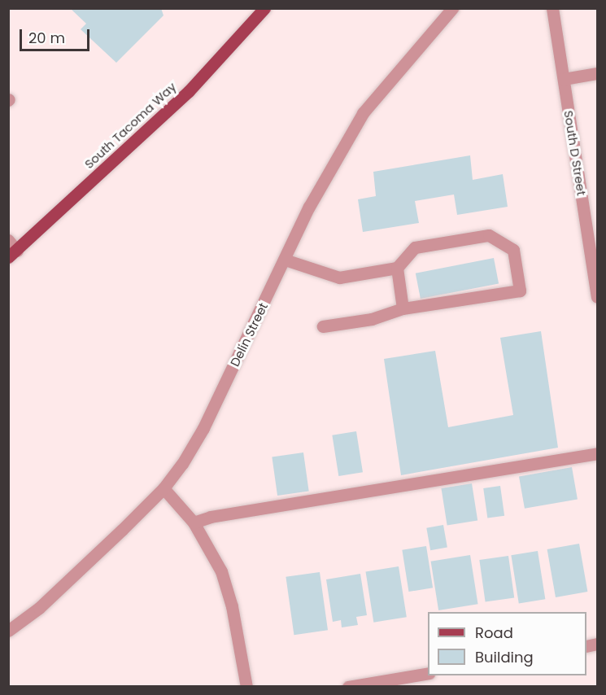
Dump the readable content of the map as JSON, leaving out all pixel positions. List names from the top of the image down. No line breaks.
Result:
{"streets":{"main road":["South Tacoma Way"],"street":["South D Street","Delin Street"]},"legend":["Road","Building"],"scale_bar":"20 m"}
